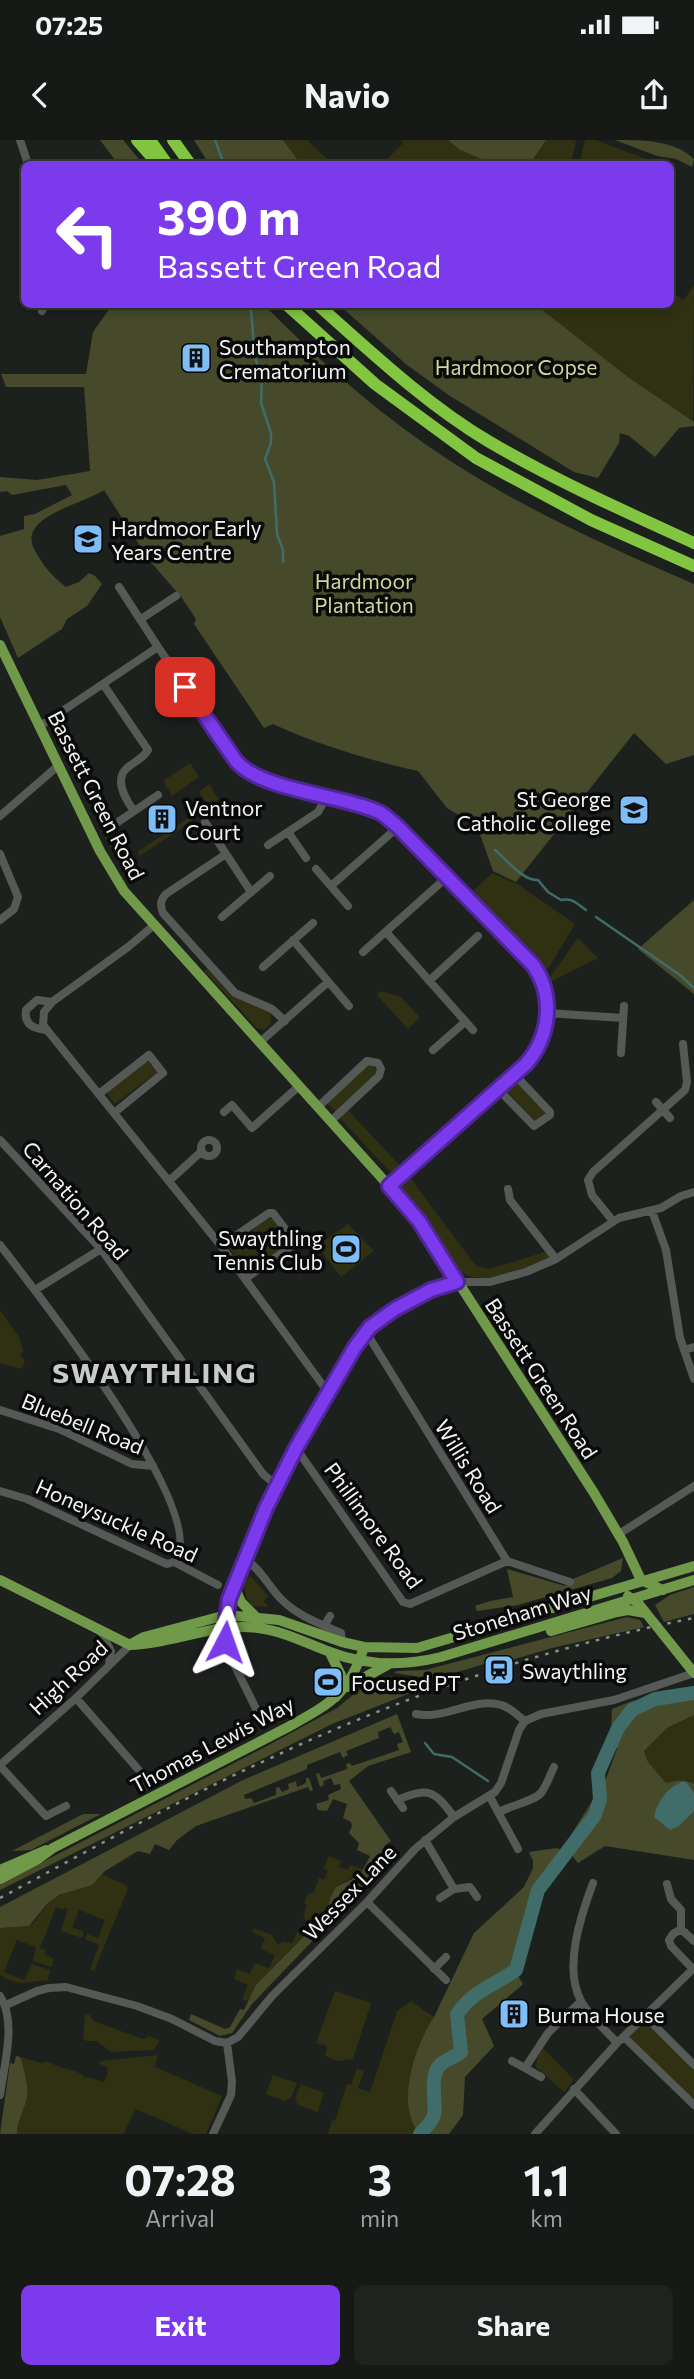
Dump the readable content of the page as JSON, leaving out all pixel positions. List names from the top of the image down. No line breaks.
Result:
{"streets":{"main road":["Bassett Green Road","Stoneham Way","High Road","Thomas Lewis Way"],"street":["Carnation Road","Bluebell Road","Willis Road","Honeysuckle Road","Phillimore Road","Wessex Lane"]},"crossings":[["Bassett Green Road","Stoneham Way"],["Willis Road","Phillimore Road"],["Stoneham Way","High Road"],["Stoneham Way","Thomas Lewis Way"]],"districts":["SWAYTHLING"],"parks":["Hardmoor Copse","Hardmoor Plantation"],"places":{"building":["Southampton Crematorium","Ventnor Court","Burma House"],"school or university":["Hardmoor Early Years Centre","St George Catholic College"],"sports":["Swaythling Tennis Club","Focused PT"],"station":["Swaythling"]},"page":{"status":"07:25","header":"Navio","turn":["390 m","Bassett Green Road"],"eta":["07:28","Arrival","3","min","1.1","km"],"buttons":["Exit","Share"]}}
